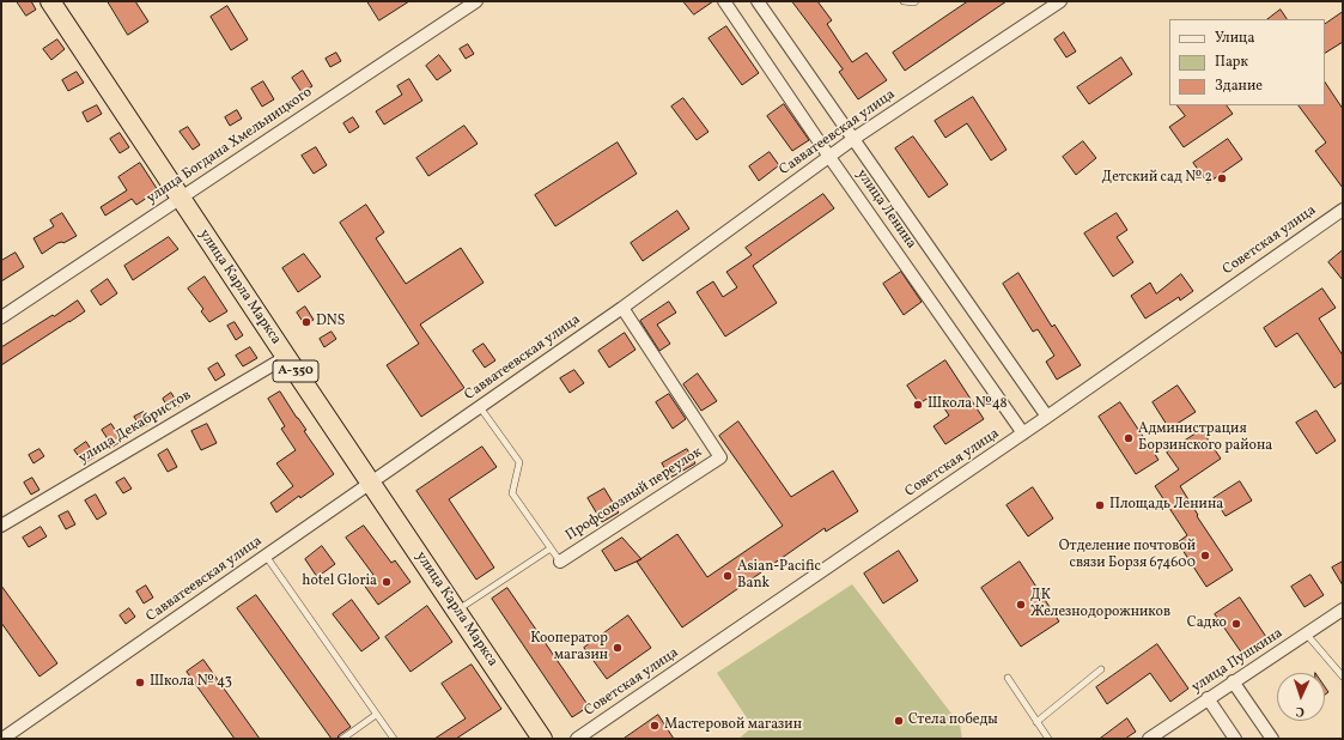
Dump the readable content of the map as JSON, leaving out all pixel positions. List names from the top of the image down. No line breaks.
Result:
{"streets":{"highway":["улица Карла Маркса","А-350"],"street":["Савватеевская улица","улица Богдана Хмельницкого","улица Ленина","Советская улица","улица Декабристов","Профсоюзный переулок","улица Пушкина"]},"crossings":[["Савватеевская улица","улица Ленина"],["Савватеевская улица","улица Карла Маркса"],["Савватеевская улица","Профсоюзный переулок"],["улица Богдана Хмельницкого","улица Карла Маркса"],["улица Ленина","Советская улица"],["улица Карла Маркса","улица Декабристов"]],"places":["Детский сад № 2","DNS","Школа №48","Администрация Борзинского района","Площадь Ленина","Отделение почтовой связи Борзя 674600","Asian-Pacific Bank","hotel Gloria","ДК Железнодорожников","Садко","Кооператор магазин","Школа № 43","Стела победы","Мастеровой магазин"],"legend":["Улица","Парк","Здание"],"north":"bottom"}
